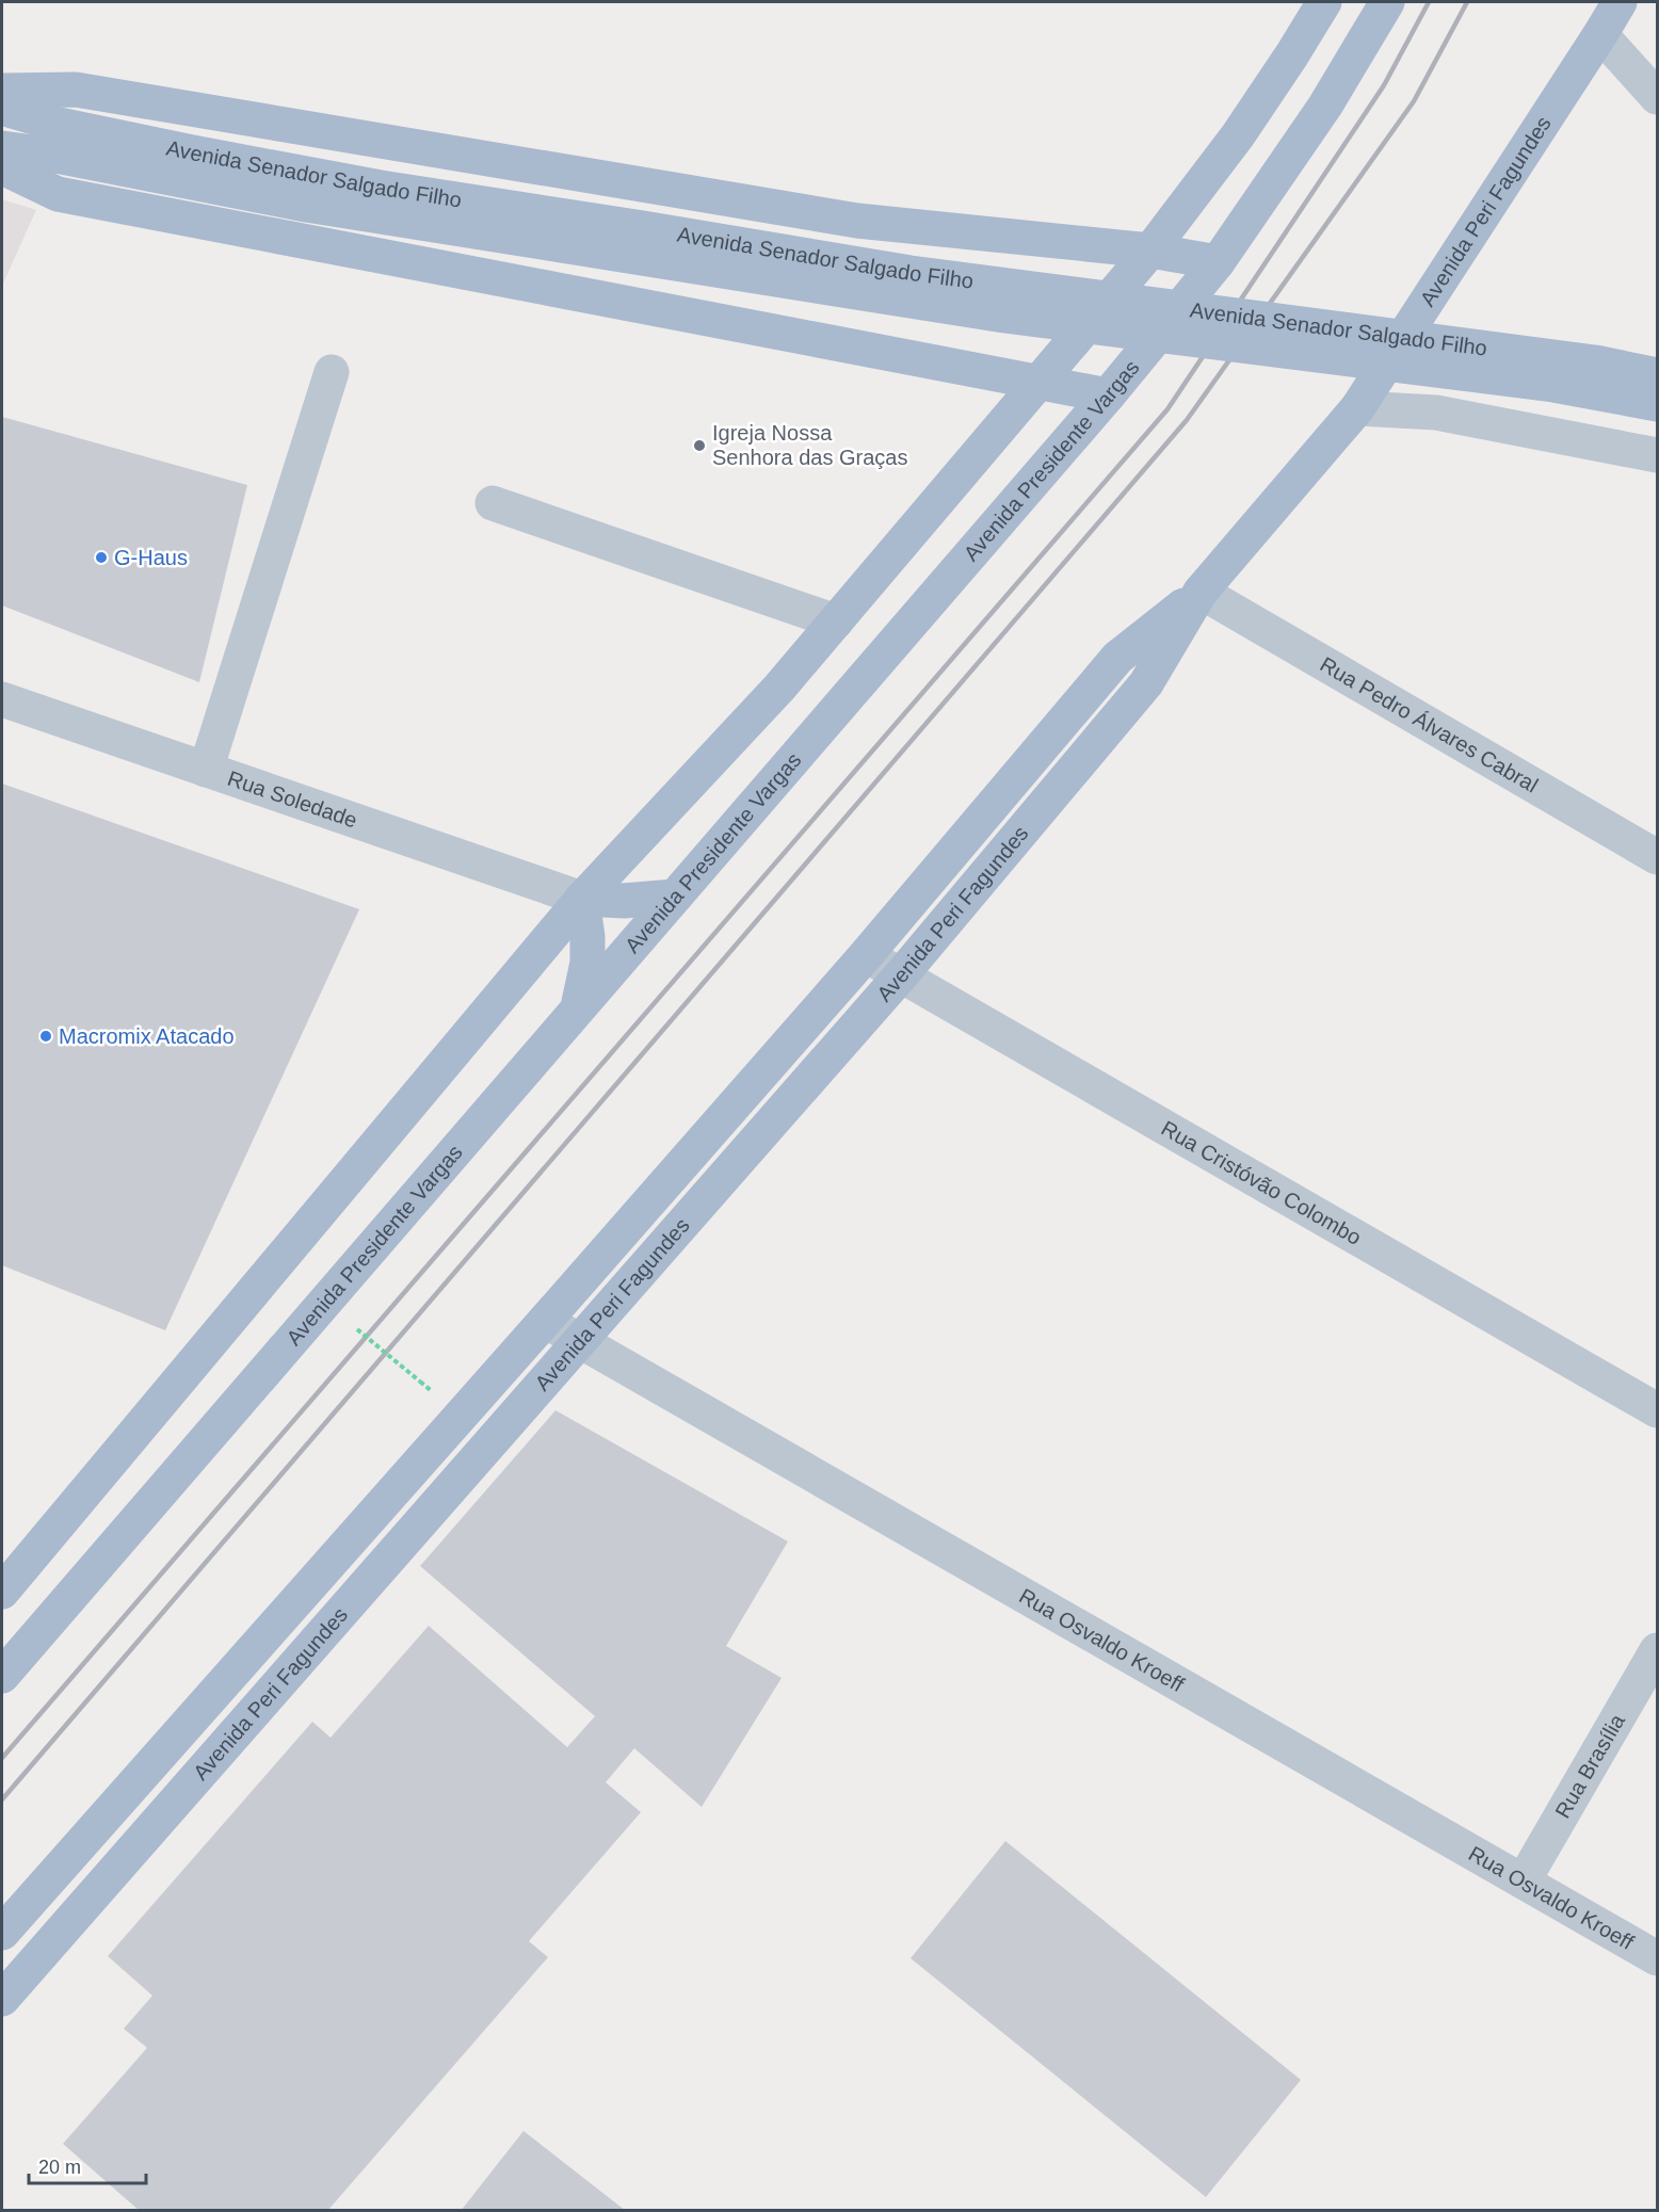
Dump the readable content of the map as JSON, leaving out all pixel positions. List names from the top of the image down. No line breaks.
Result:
{"streets":{"main road":["Avenida Senador Salgado Filho","Avenida Peri Fagundes","Avenida Presidente Vargas"],"street":["Rua Pedro Álvares Cabral","Rua Soledade","Rua Cristóvão Colombo","Rua Osvaldo Kroeff","Rua Brasília"]},"crossings":[["Avenida Peri Fagundes","Rua Pedro Álvares Cabral"],["Avenida Peri Fagundes","Rua Cristóvão Colombo"],["Avenida Peri Fagundes","Rua Osvaldo Kroeff"],["Rua Osvaldo Kroeff","Rua Brasília"]],"places":["Igreja Nossa Senhora das Graças","G-Haus","Macromix Atacado"],"scale_bar":"20 m"}
